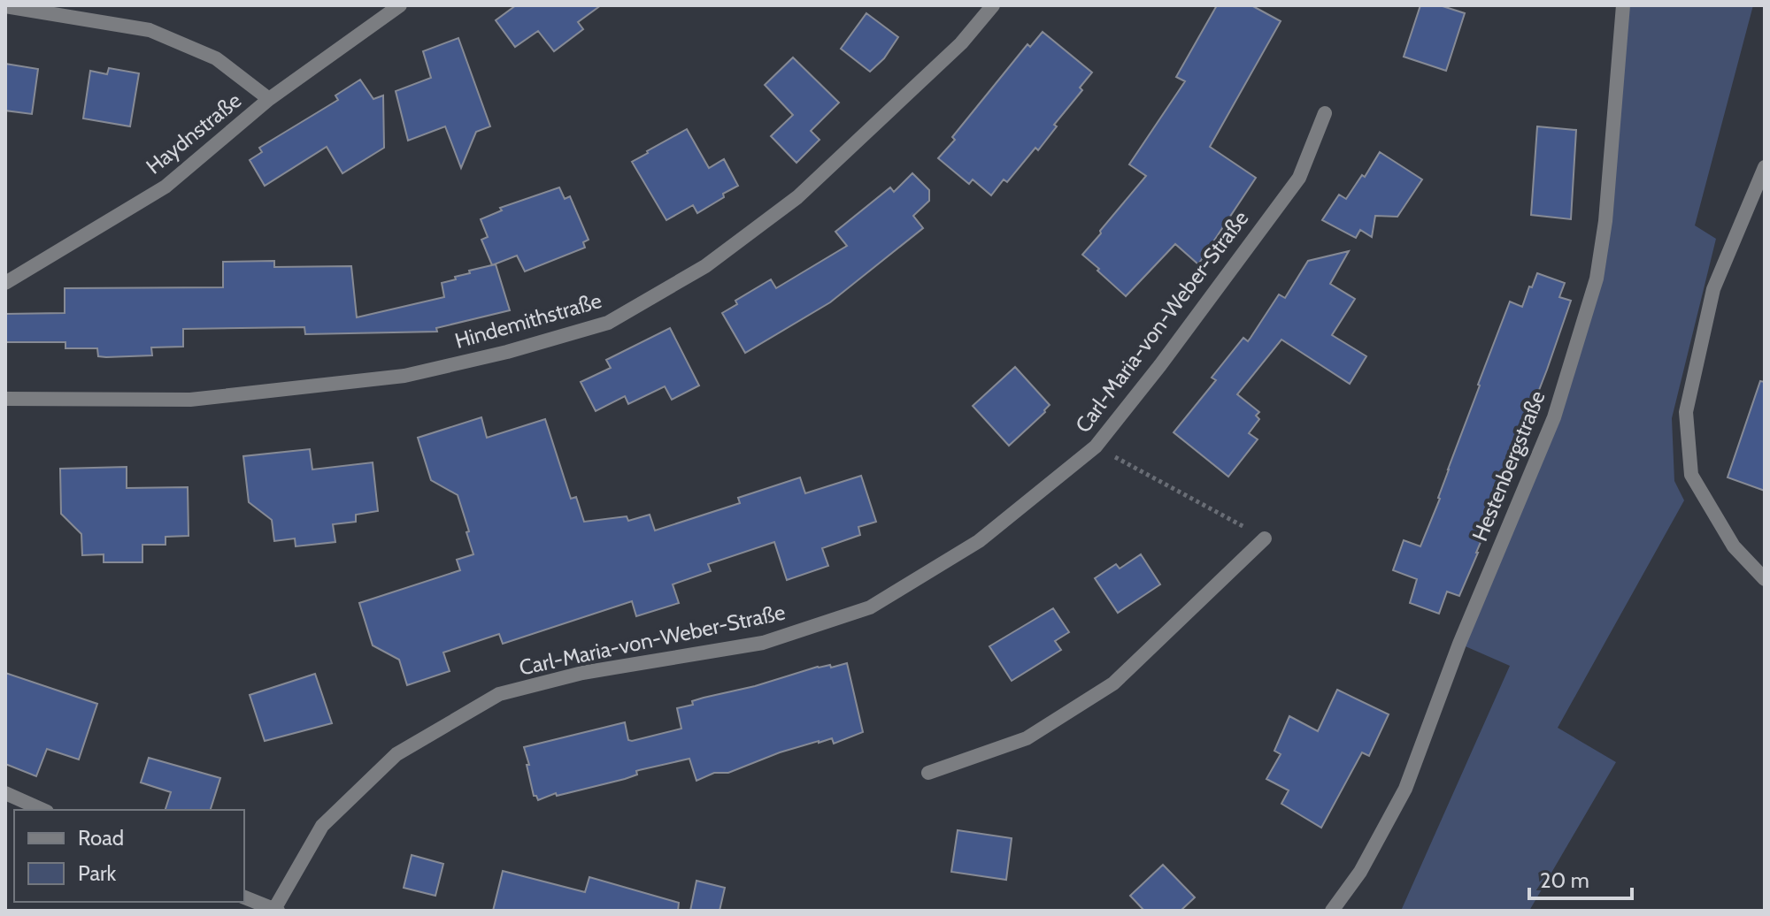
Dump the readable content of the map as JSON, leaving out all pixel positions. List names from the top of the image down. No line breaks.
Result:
{"streets":{"street":["Haydnstraße","Hindemithstraße","Carl-Maria-von-Weber-Straße","Hestenbergstraße"]},"legend":["Road","Park"],"scale_bar":"20 m"}
